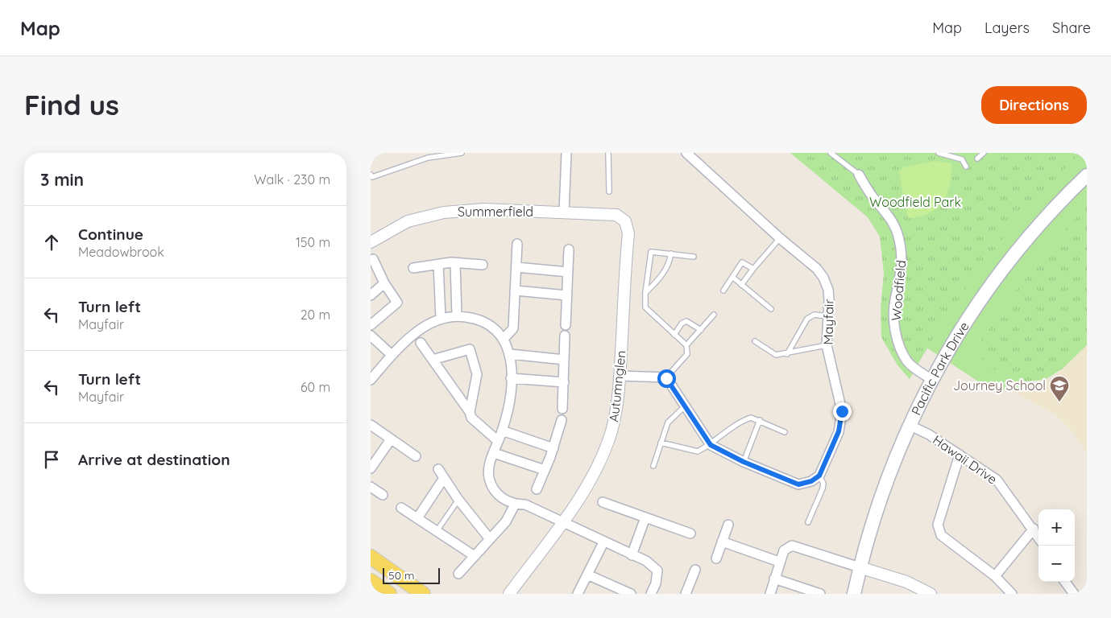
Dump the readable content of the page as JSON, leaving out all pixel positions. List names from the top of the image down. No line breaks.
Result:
{"streets":{"main road":["Pacific Park Drive"],"street":["Summerfield","Woodfield","Mayfair","Autumnglen","Hawaii Drive"]},"crossings":[["Summerfield","Autumnglen"],["Woodfield","Pacific Park Drive"],["Pacific Park Drive","Hawaii Drive"]],"parks":["Woodfield Park"],"places":{"school or university":["Journey School"]},"scale_bar":"50 m","page":{"header":"Map","nav":["Map","Layers","Share"],"buttons":"Directions","title":"Find us","heading":["3 min","Walk · 230 m"],"list":[["Continue","Meadowbrook","150 m"],["Turn left","Mayfair","20 m"],["Turn left","Mayfair","60 m"],"Arrive at destination"],"map_buttons":["+","−"],"scale":"50 m"}}
